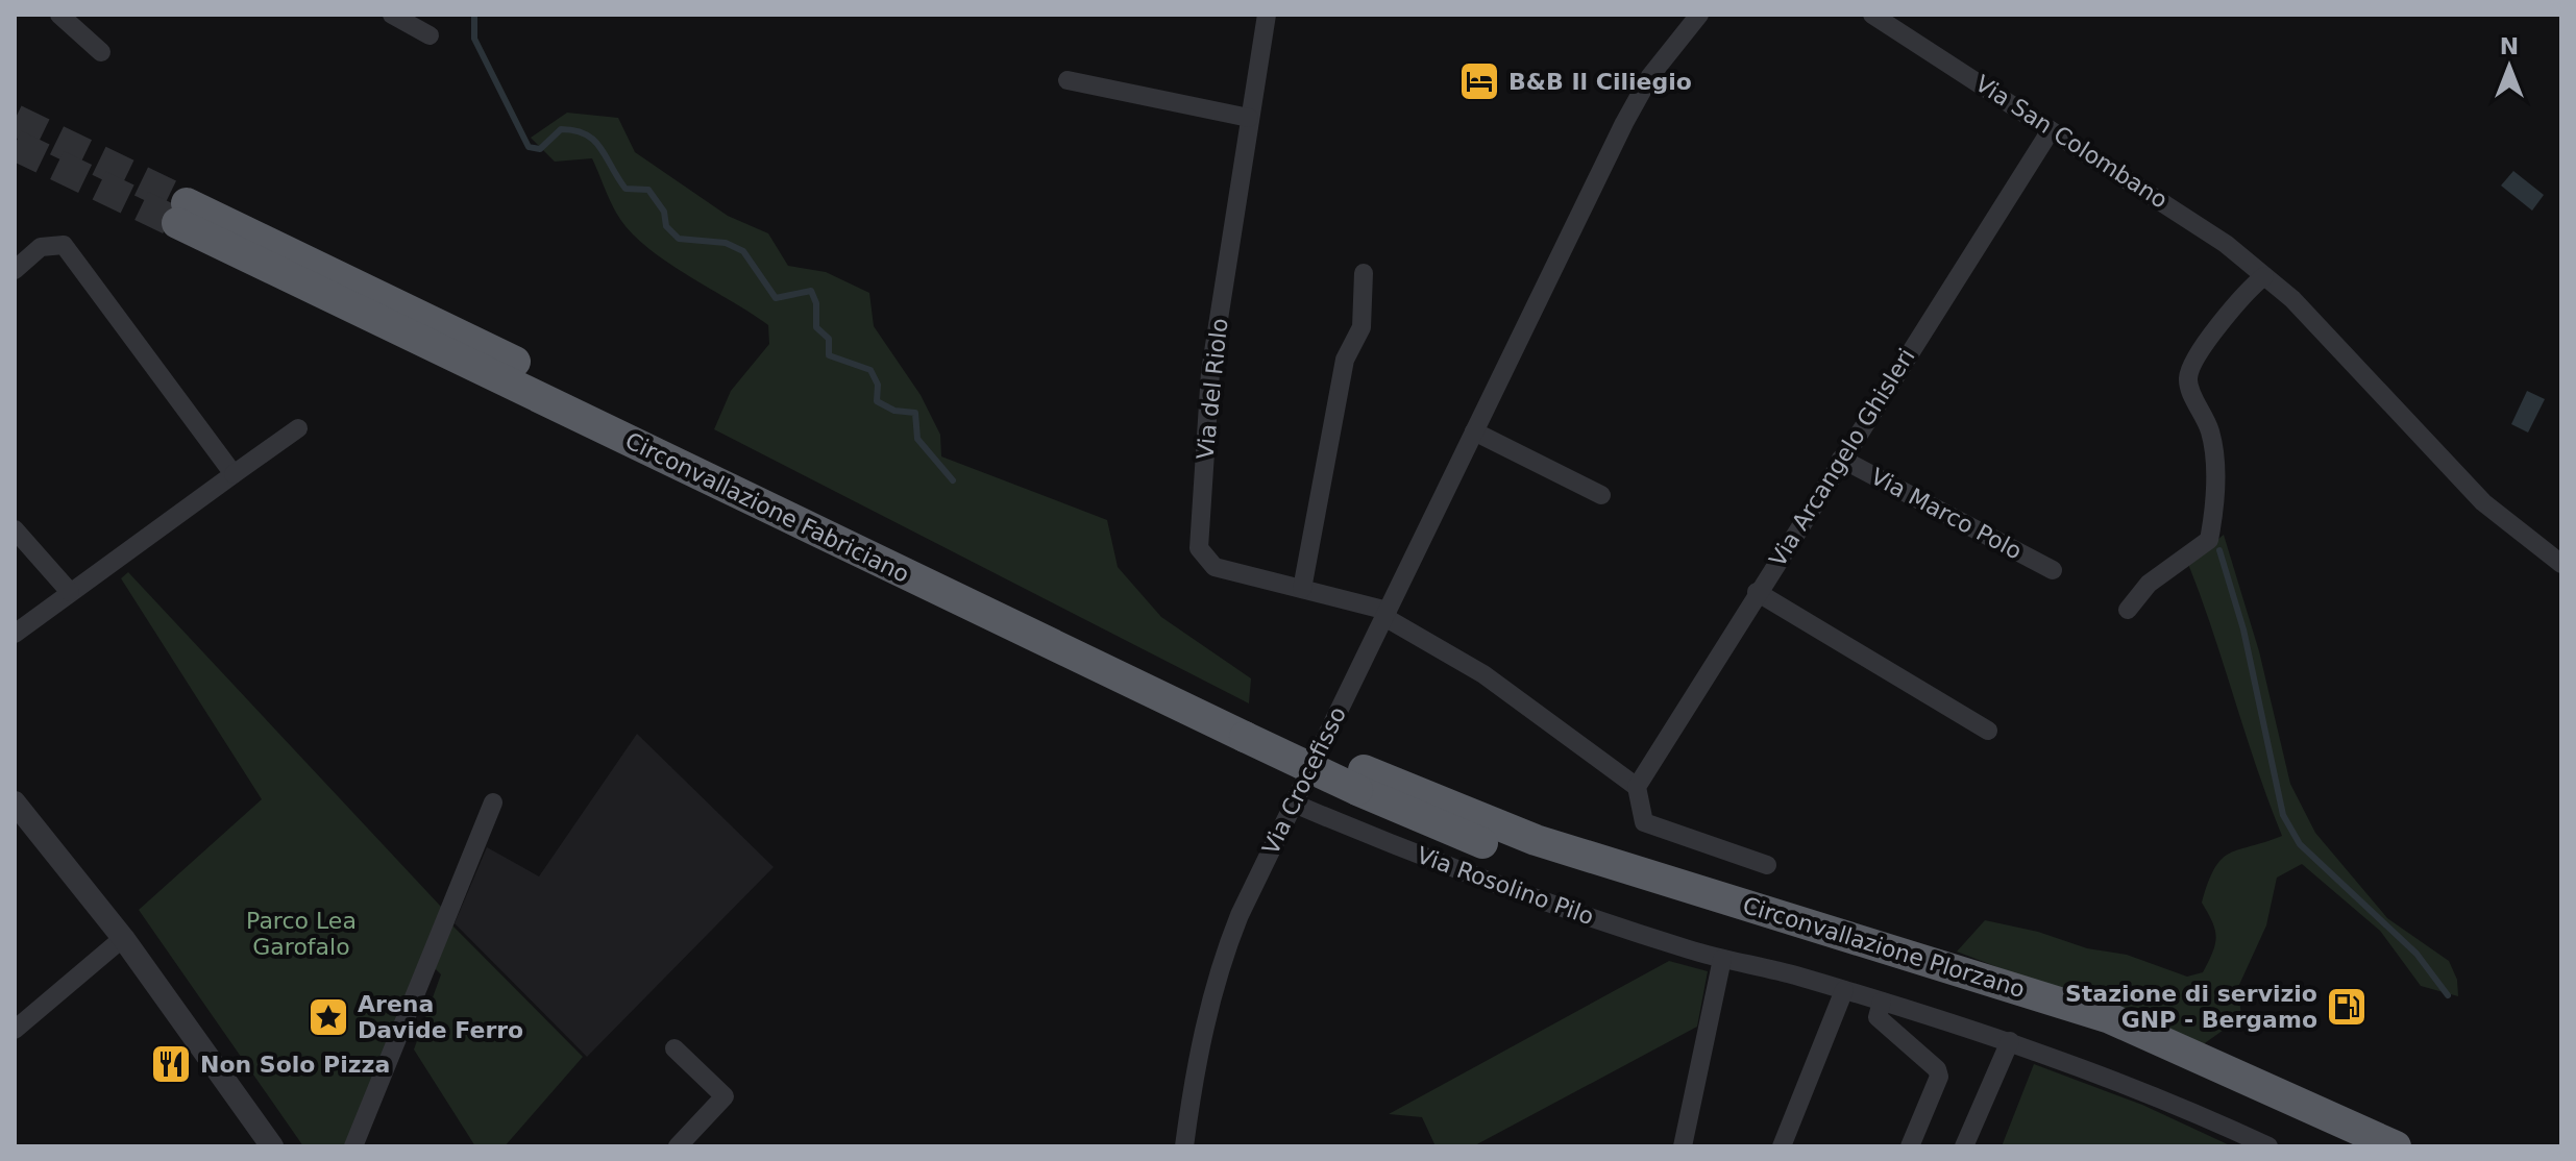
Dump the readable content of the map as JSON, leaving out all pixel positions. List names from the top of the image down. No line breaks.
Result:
{"streets":{"highway":["Circonvallazione Fabriciano","Circonvallazione Plorzano"],"street":["Via San Colombano","Via del Riolo","Via Arcangelo Ghisleri","Via Marco Polo","Via Crocefisso","Via Rosolino Pilo"]},"crossings":[["Via San Colombano","Via Arcangelo Ghisleri"],["Via del Riolo","Via Crocefisso"],["Via Arcangelo Ghisleri","Via Marco Polo"],["Circonvallazione Fabriciano","Circonvallazione Plorzano"],["Via Crocefisso","Via Rosolino Pilo"]],"parks":["Parco Lea Garofalo"],"places":{"hotel":["B&B Il Ciliegio"],"fuel station":["Stazione di servizio GNP - Bergamo"],"place":["Arena Davide Ferro"],"restaurant":["Non Solo Pizza"]},"north":"top"}
